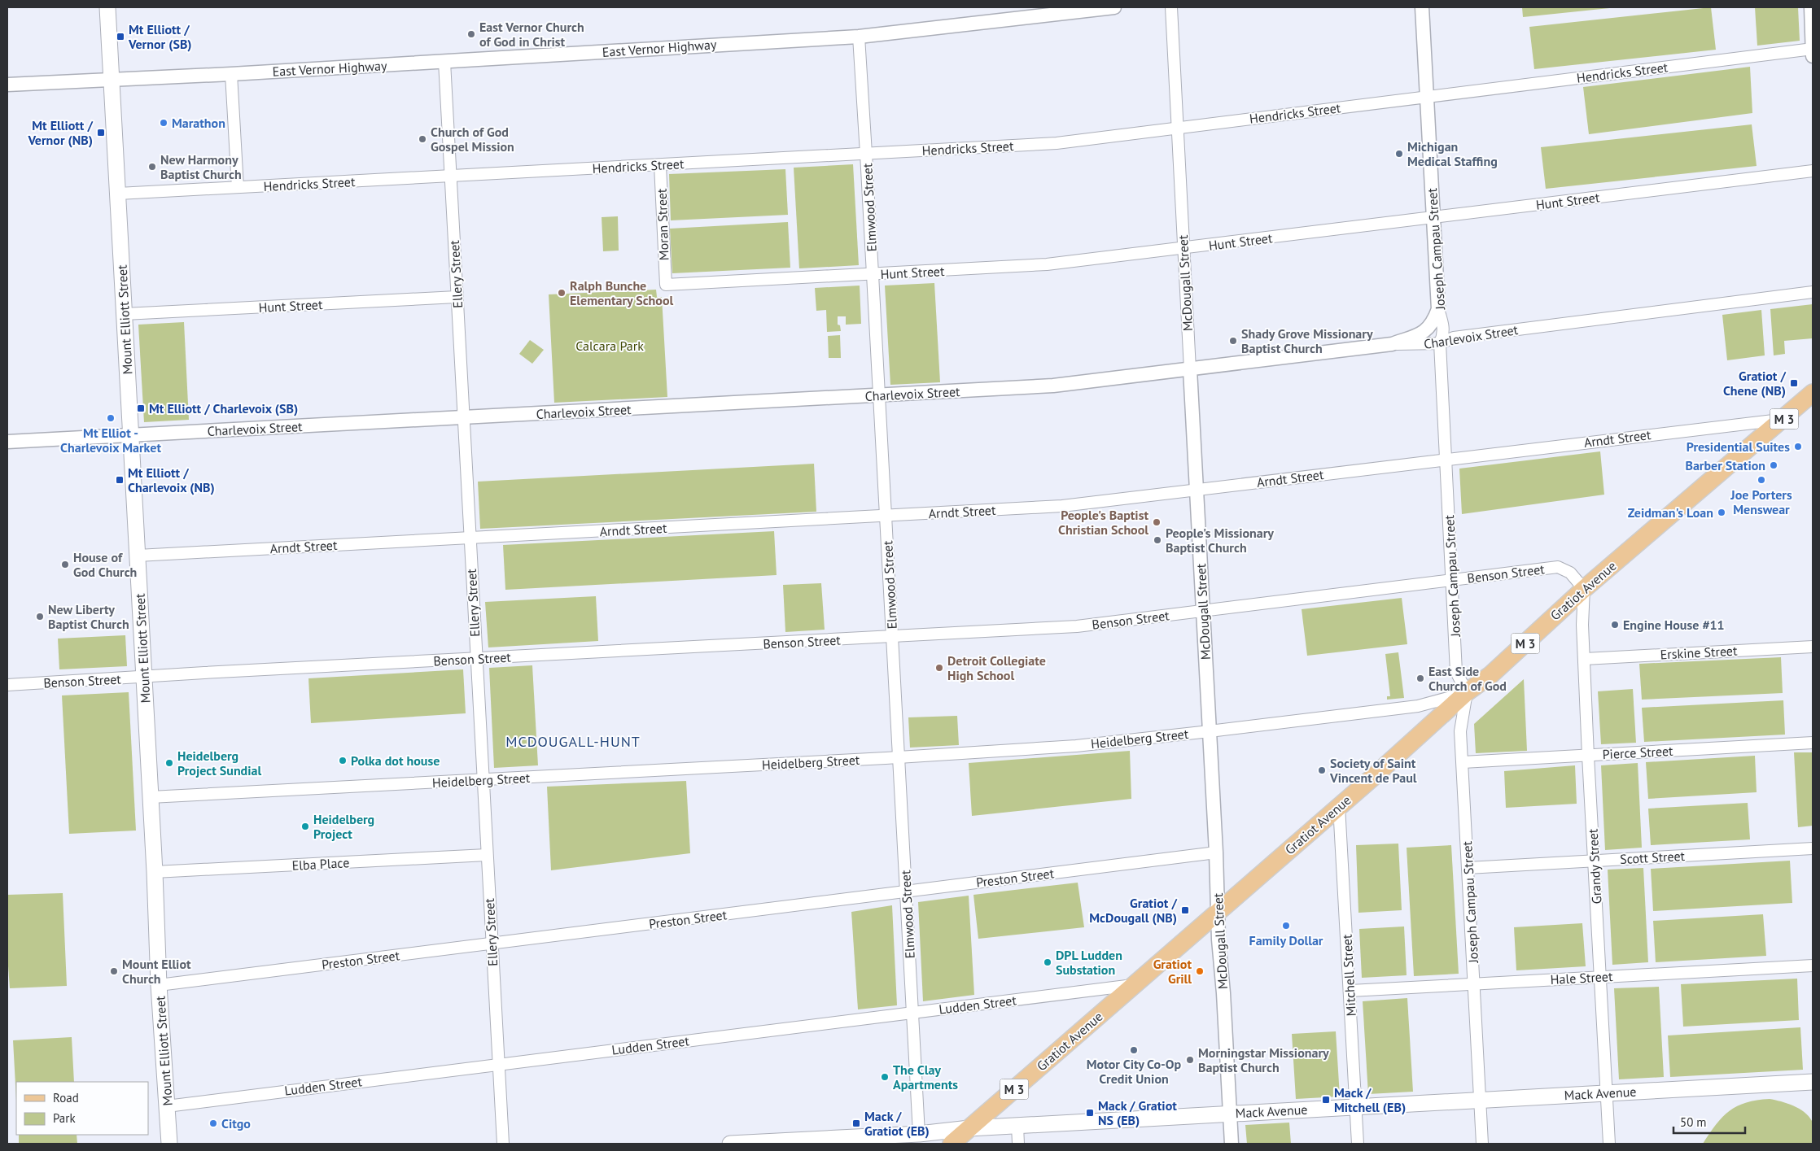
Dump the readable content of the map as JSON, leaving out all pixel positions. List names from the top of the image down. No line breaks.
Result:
{"streets":{"main road":["Mount Elliott Street","M 3","Gratiot Avenue","Mack Avenue"],"street":["East Vernor Highway","Hendricks Street","Hunt Street","Elmwood Street","Moran Street","Joseph Campau Street","Ellery Street","McDougall Street","Charlevoix Street","Arndt Street","Benson Street","Erskine Street","Heidelberg Street","Pierce Street","Scott Street","Elba Place","Grandy Street","Preston Street","Mitchell Street","Hale Street","Ludden Street"]},"crossings":[["East Vernor Highway","Elmwood Street"],["East Vernor Highway","Ellery Street"],["East Vernor Highway","Mount Elliott Street"],["Hendricks Street","Elmwood Street"],["Hendricks Street","Moran Street"],["Hendricks Street","Joseph Campau Street"],["Hendricks Street","Ellery Street"],["Hendricks Street","McDougall Street"],["Hendricks Street","Mount Elliott Street"],["Hunt Street","Elmwood Street"],["Hunt Street","Moran Street"],["Hunt Street","Joseph Campau Street"],["Hunt Street","Ellery Street"],["Hunt Street","McDougall Street"],["Hunt Street","Mount Elliott Street"],["Elmwood Street","Charlevoix Street"],["Elmwood Street","Arndt Street"],["Elmwood Street","Benson Street"],["Elmwood Street","Heidelberg Street"],["Elmwood Street","Preston Street"],["Elmwood Street","Ludden Street"],["Elmwood Street","Mack Avenue"],["Joseph Campau Street","Charlevoix Street"],["Joseph Campau Street","Arndt Street"],["Joseph Campau Street","Benson Street"],["Joseph Campau Street","Gratiot Avenue"],["Joseph Campau Street","Heidelberg Street"],["Joseph Campau Street","Pierce Street"],["Joseph Campau Street","Scott Street"],["Joseph Campau Street","Hale Street"],["Joseph Campau Street","Mack Avenue"],["Ellery Street","Charlevoix Street"],["Ellery Street","Arndt Street"],["Ellery Street","Benson Street"],["Ellery Street","Heidelberg Street"],["Ellery Street","Elba Place"],["Ellery Street","Preston Street"],["Ellery Street","Ludden Street"],["McDougall Street","Charlevoix Street"],["McDougall Street","Arndt Street"],["McDougall Street","Benson Street"],["McDougall Street","Gratiot Avenue"],["McDougall Street","Heidelberg Street"],["McDougall Street","Preston Street"],["McDougall Street","Mack Avenue"],["Mount Elliott Street","Charlevoix Street"],["Mount Elliott Street","Arndt Street"],["Mount Elliott Street","Benson Street"],["Mount Elliott Street","Heidelberg Street"],["Mount Elliott Street","Elba Place"],["Mount Elliott Street","Preston Street"],["Mount Elliott Street","Ludden Street"],["Arndt Street","Gratiot Avenue"],["Benson Street","Gratiot Avenue"],["Benson Street","Grandy Street"],["Gratiot Avenue","Heidelberg Street"],["Gratiot Avenue","Grandy Street"],["Gratiot Avenue","Mitchell Street"],["Gratiot Avenue","Ludden Street"],["Gratiot Avenue","Mack Avenue"],["Erskine Street","Grandy Street"],["Pierce Street","Grandy Street"],["Scott Street","Grandy Street"],["Grandy Street","Hale Street"],["Grandy Street","Mack Avenue"],["Mitchell Street","Hale Street"],["Mitchell Street","Mack Avenue"]],"districts":["MCDOUGALL-HUNT"],"parks":["Calcara Park"],"places":{"other":["East Vernor Church of God in Christ","Marathon","Church of God Gospel Mission","Michigan Medical Staffing","New Harmony Baptist Church","Ralph Bunche Elementary School","Shady Grove Missionary Baptist Church","Mt Elliot - Charlevoix Market","Presidential Suites","Barber Station","Joe Porters Menswear","Zeidman's Loan","People's Baptist Christian School","People's Missionary Baptist Church","House of God Church","New Liberty Baptist Church","Engine House #11","Detroit Collegiate High School","East Side Church of God","Polka dot house","Heidelberg Project Sundial","Society of Saint Vincent de Paul","Heidelberg Project","Family Dollar","DPL Ludden Substation","Mount Elliot Church","Gratiot Grill","Motor City Co-Op Credit Union","Morningstar Missionary Baptist Church","The Clay Apartments","Citgo"],"transit":["Mt Elliott / Vernor (SB)","Mt Elliott / Vernor (NB)","Gratiot / Chene (NB)","Mt Elliott / Charlevoix (SB)","Mt Elliott / Charlevoix (NB)","Gratiot / McDougall (NB)","Mack / Mitchell (EB)","Mack / Gratiot NS (EB)","Mack / Gratiot (EB)"]},"legend":["Road","Park"],"scale_bar":"50 m"}
